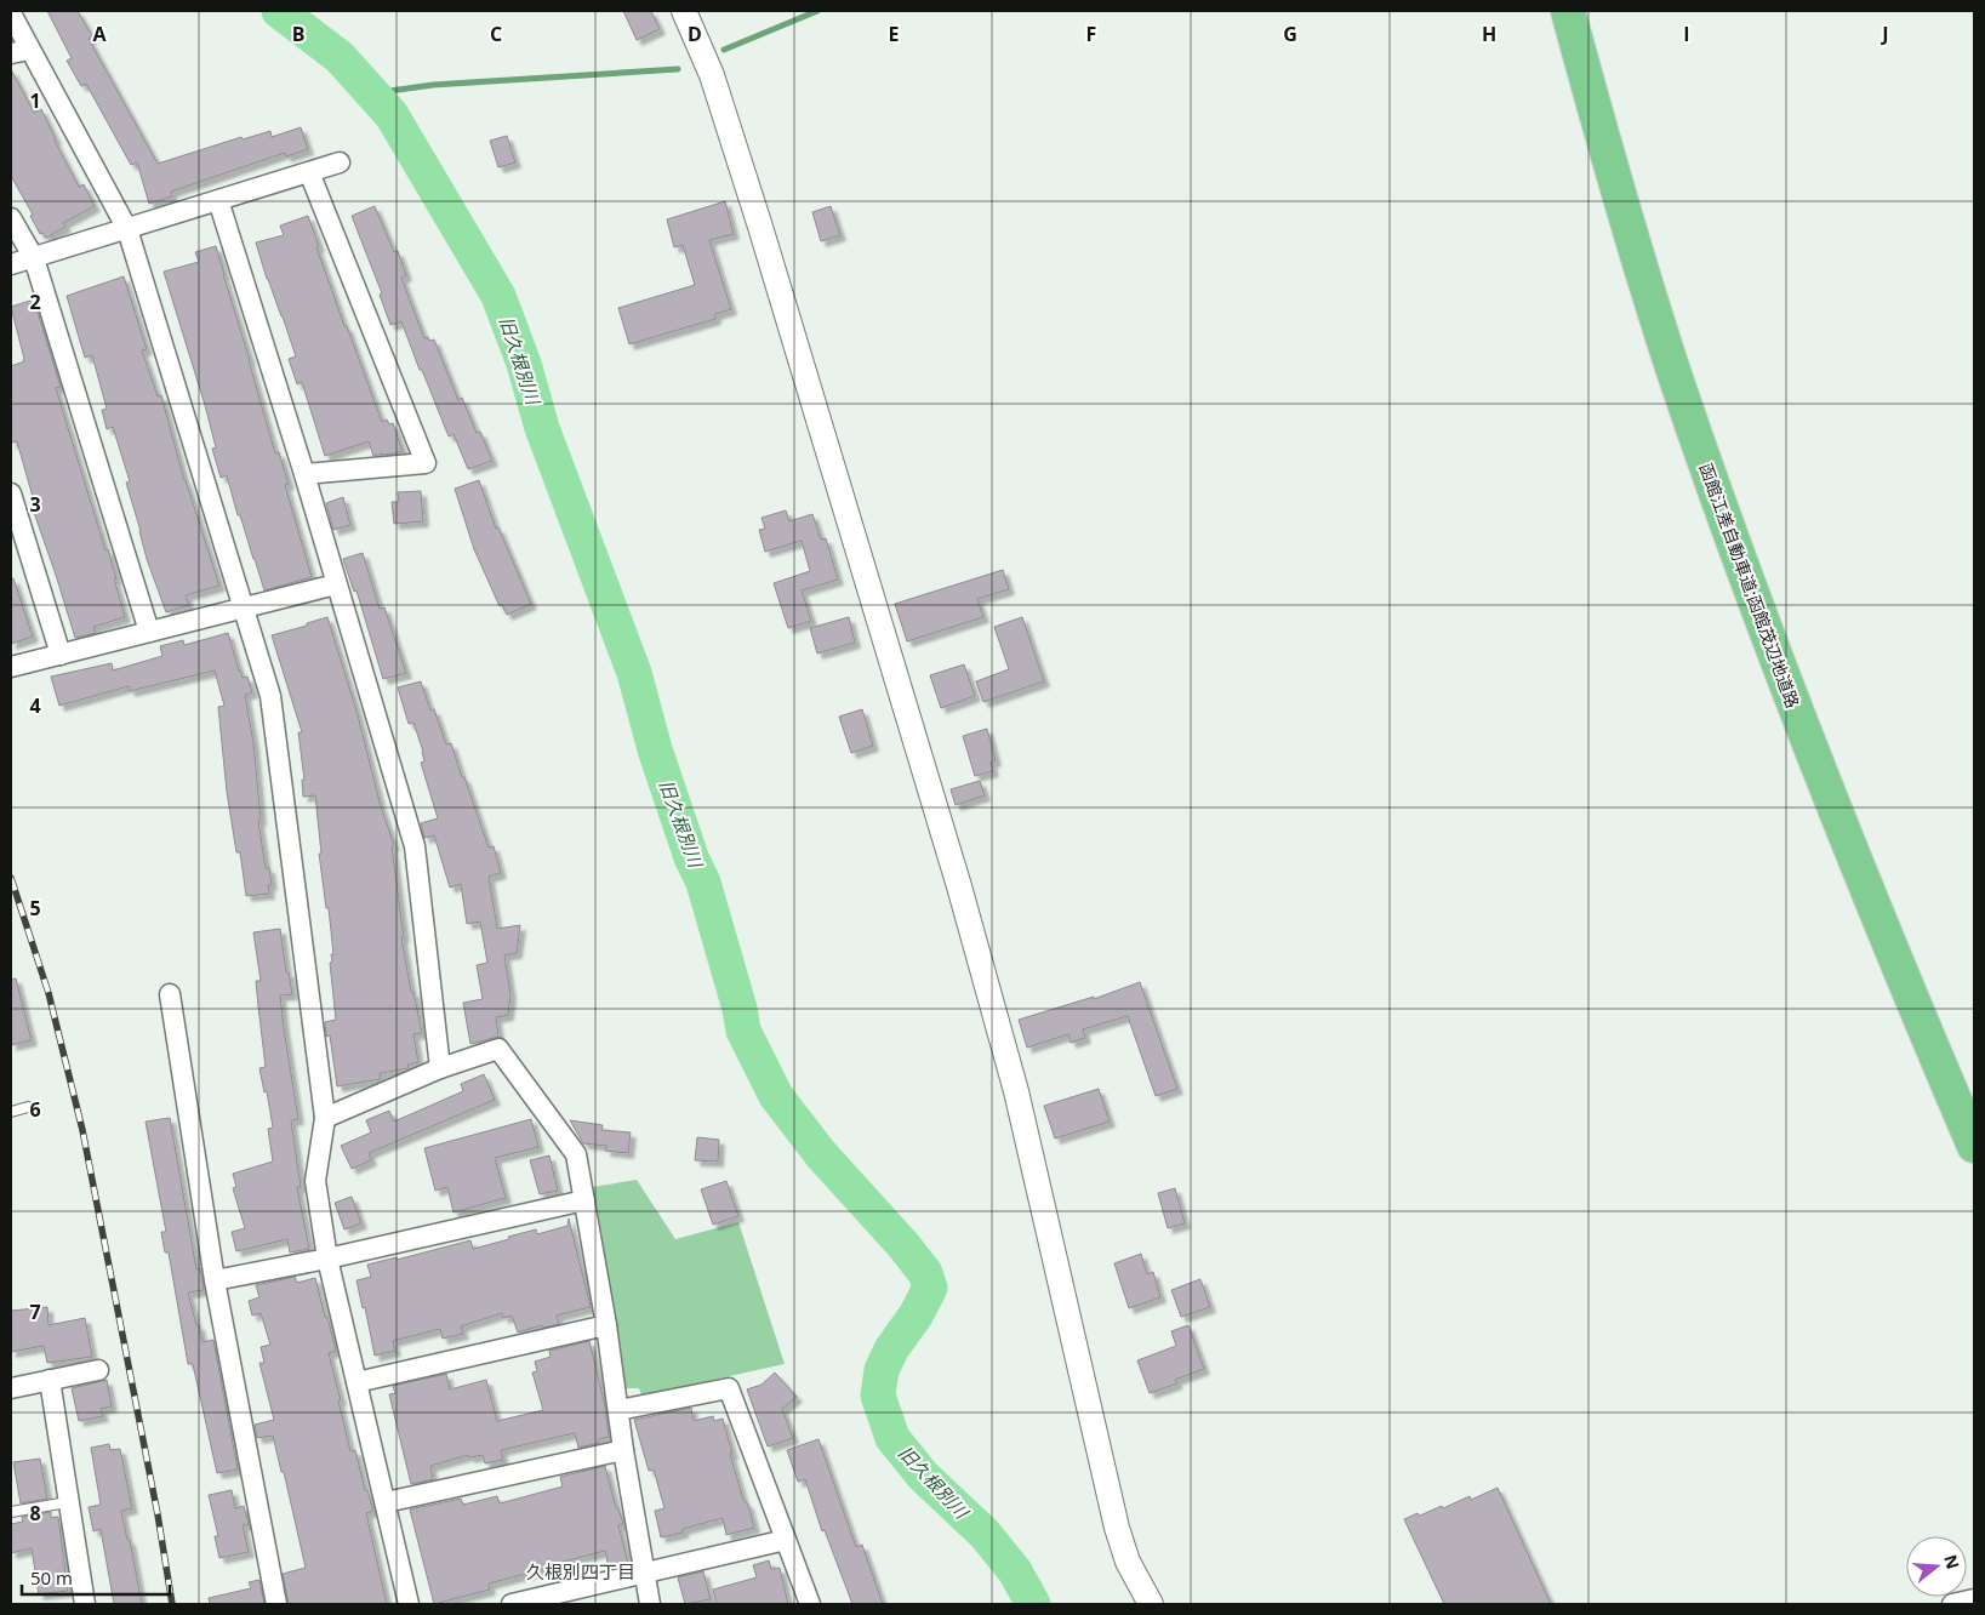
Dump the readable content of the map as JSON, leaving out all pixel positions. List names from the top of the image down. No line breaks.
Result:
{"streets":{"highway":["函館江差自動車道;函館茂辺地道路"]},"districts":["久根別四丁目"],"water":["旧久根別川"],"scale_bar":"50 m","north":"right","grid":{"columns":["A","B","C","D","E","F","G","H","I","J"],"rows":["1","2","3","4","5","6","7","8"]}}
